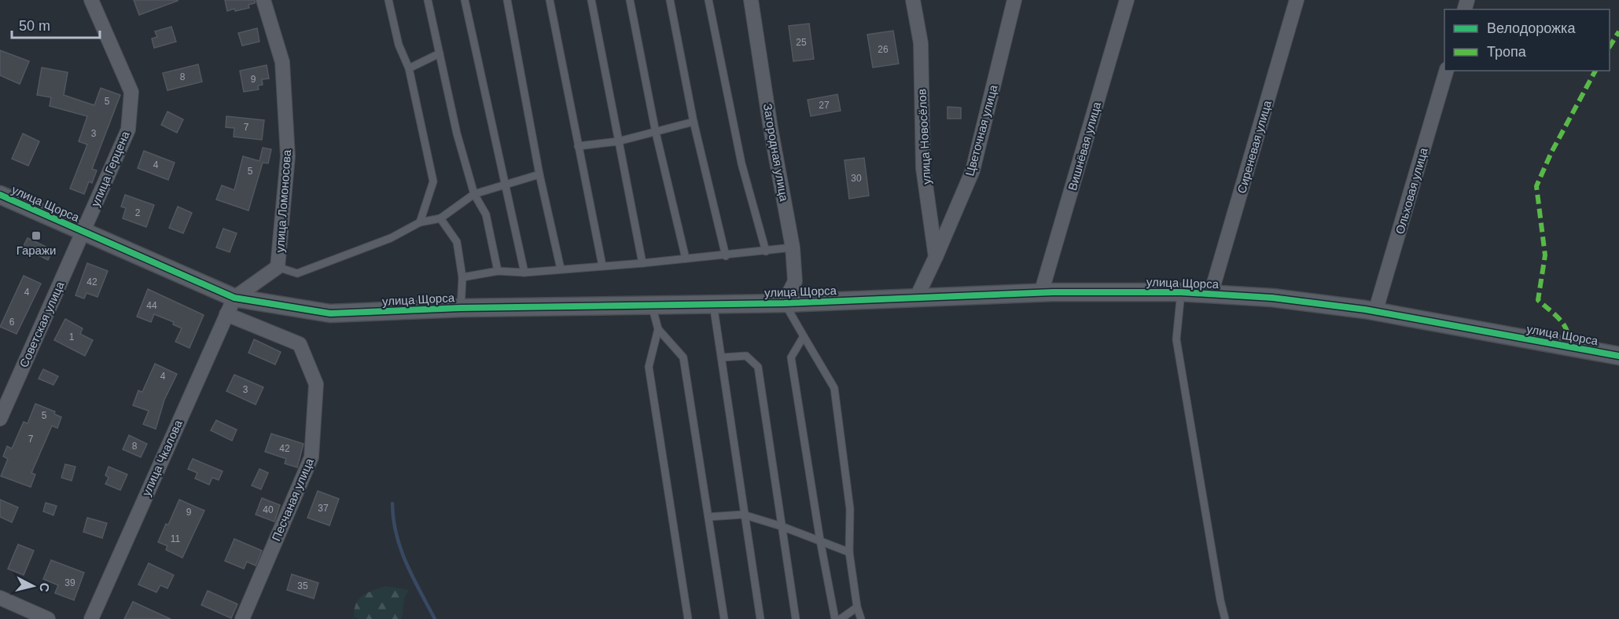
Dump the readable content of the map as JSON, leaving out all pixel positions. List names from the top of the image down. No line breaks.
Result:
{"streets":{"street":["Цветочная улица","улица Новосёлов","Вишнёвая улица","Сиреневая улица","Загородная улица","улица Герцена","Ольховая улица","улица Ломоносова","улица Щорса","Советская улица","улица Чкалова","Песчаная улица"]},"crossings":[["Цветочная улица","улица Новосёлов"],["Вишнёвая улица","улица Щорса"],["Сиреневая улица","улица Щорса"],["Загородная улица","улица Щорса"],["улица Герцена","улица Щорса"],["улица Герцена","Советская улица"],["Ольховая улица","улица Щорса"],["улица Ломоносова","улица Щорса"],["улица Ломоносова","улица Чкалова"],["улица Щорса","Советская улица"],["улица Щорса","улица Чкалова"],["улица Чкалова","Песчаная улица"]],"places":{"transit":["Гаражи"]},"house_numbers":["25","26","8","9","5","27","7","3","4","5","30","2","42","4","44","6","1","4","3","5","7","8","42","37","40","9","11","39","35"],"legend":["Велодорожка","Тропа"],"scale_bar":"50 m","north":"right"}
